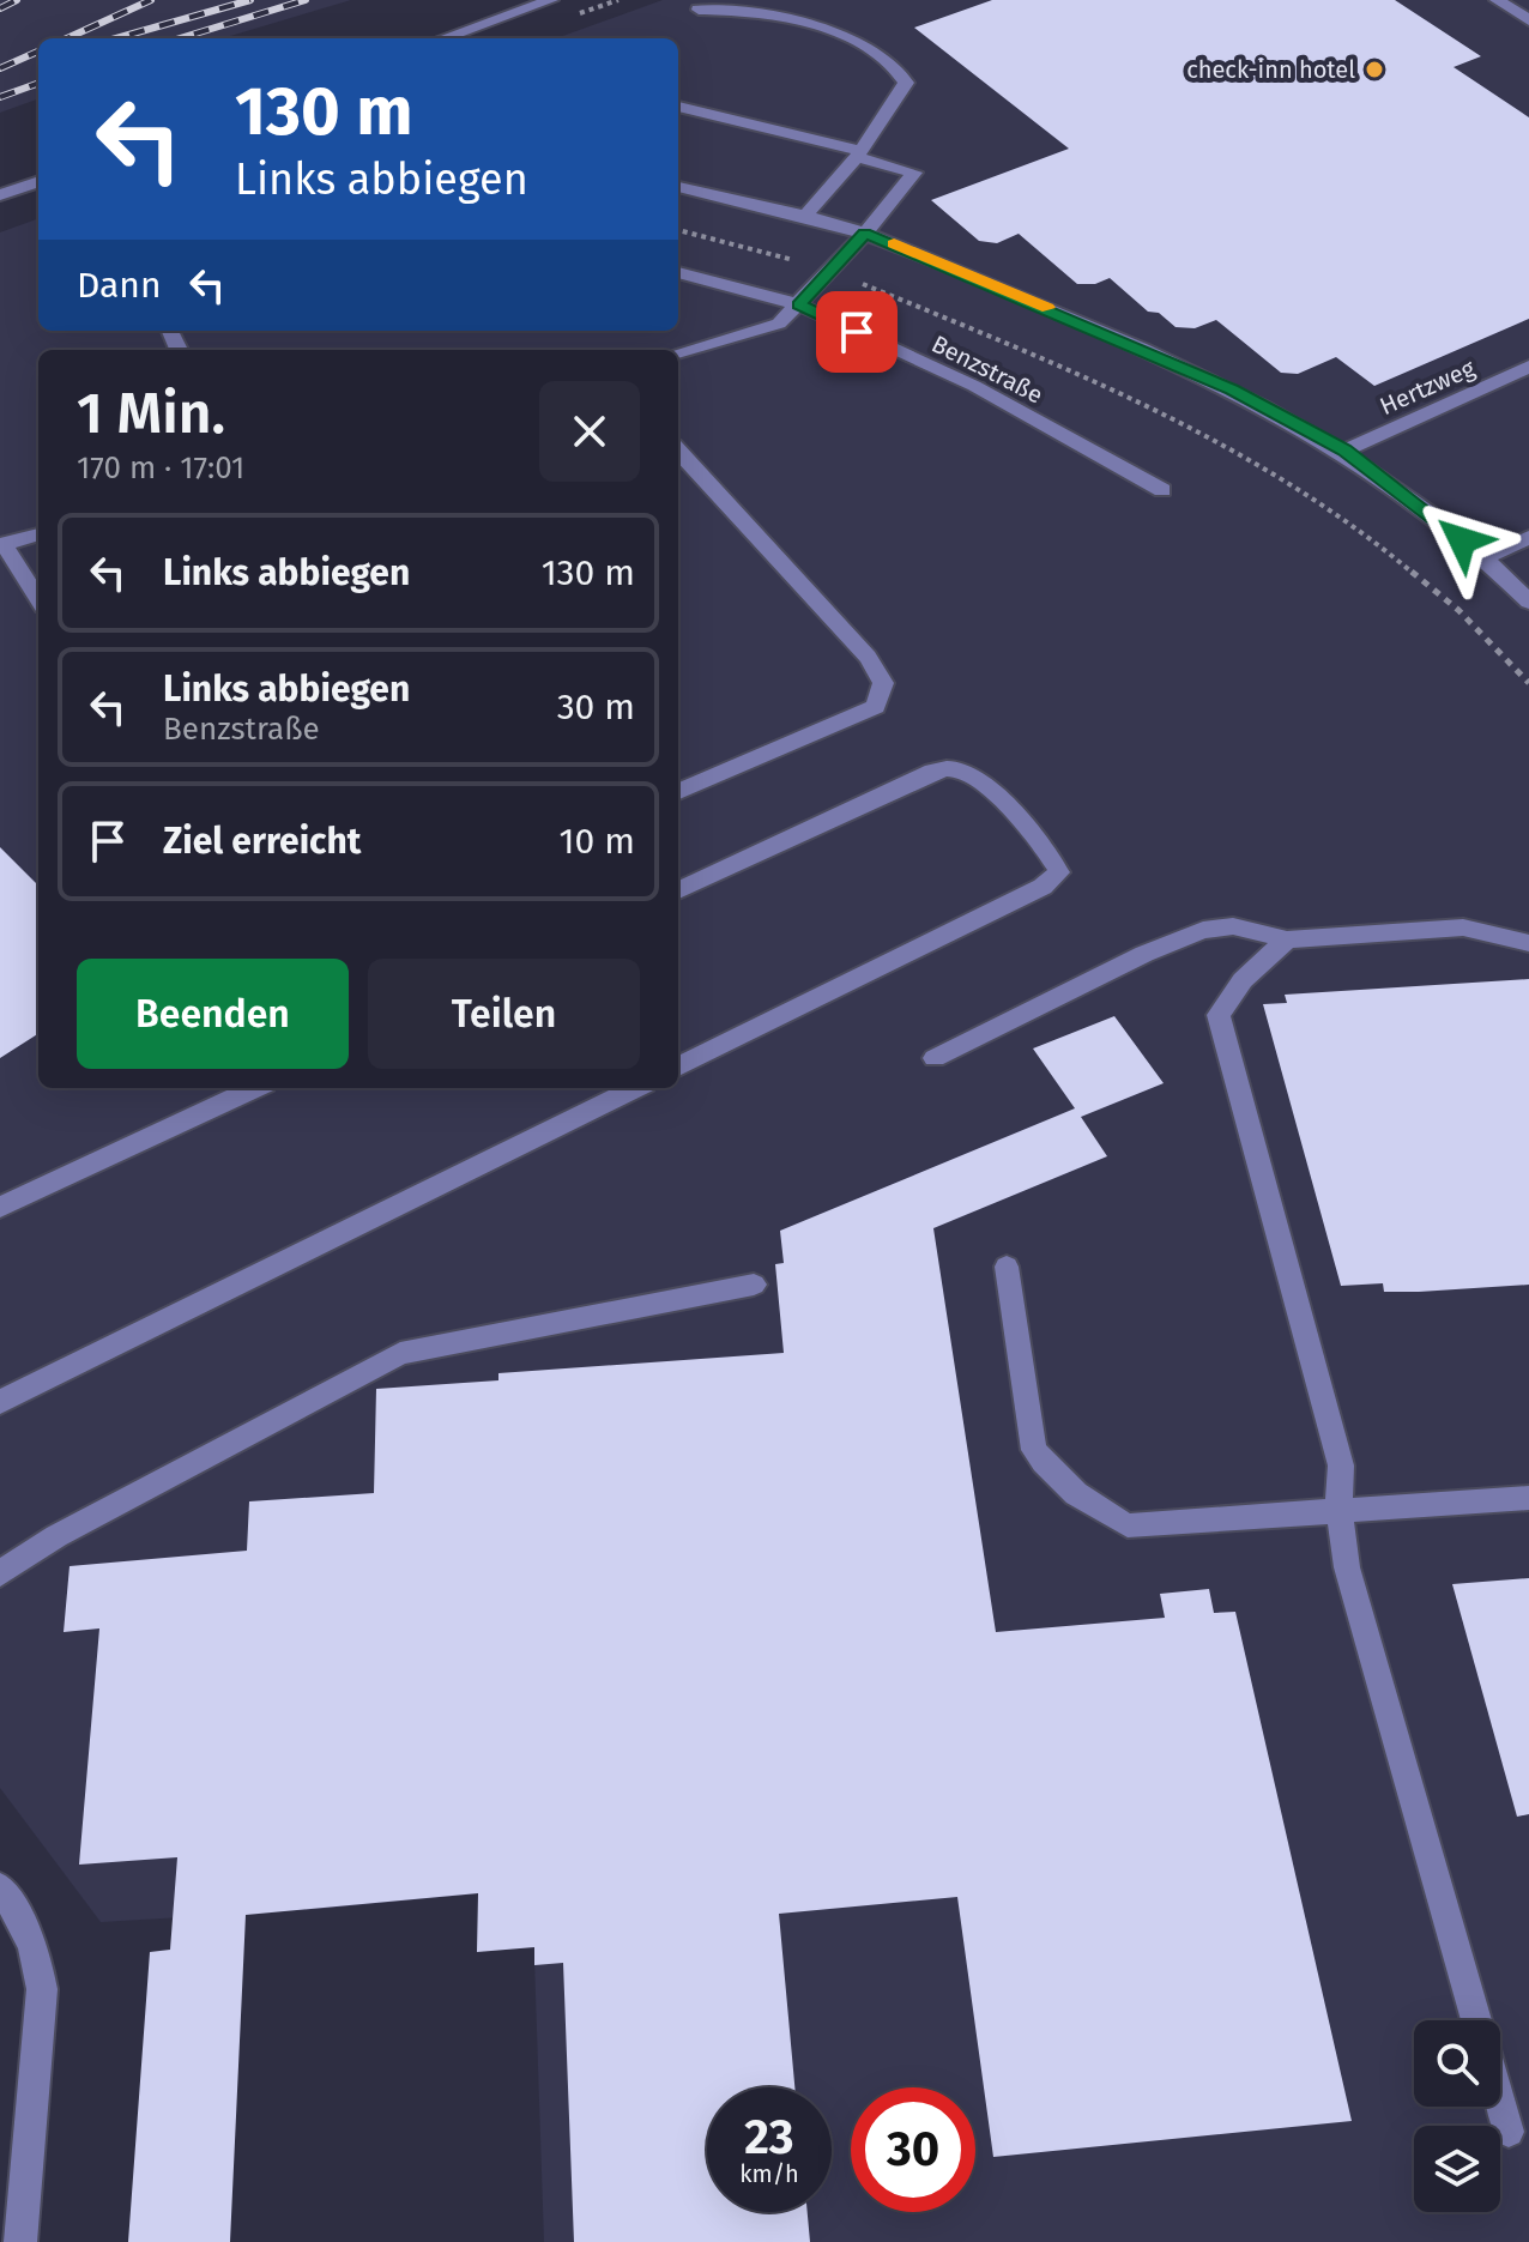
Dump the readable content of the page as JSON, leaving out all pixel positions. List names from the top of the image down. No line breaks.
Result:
{"streets":{"street":["Benzstraße","Hertzweg"]},"places":["check-inn hotel"],"page":{"turn":["130 m","Links abbiegen"],"then":"Dann","heading":["1 Min.","170 m · 17:01"],"list":[{"name":"Links abbiegen","value":"130 m"},{"name":"Links abbiegen","note":"Benzstraße","value":"30 m"},{"name":"Ziel erreicht","value":"10 m"}],"buttons":["Beenden","Teilen"],"speed":"23 km/h","limit":"30"}}
